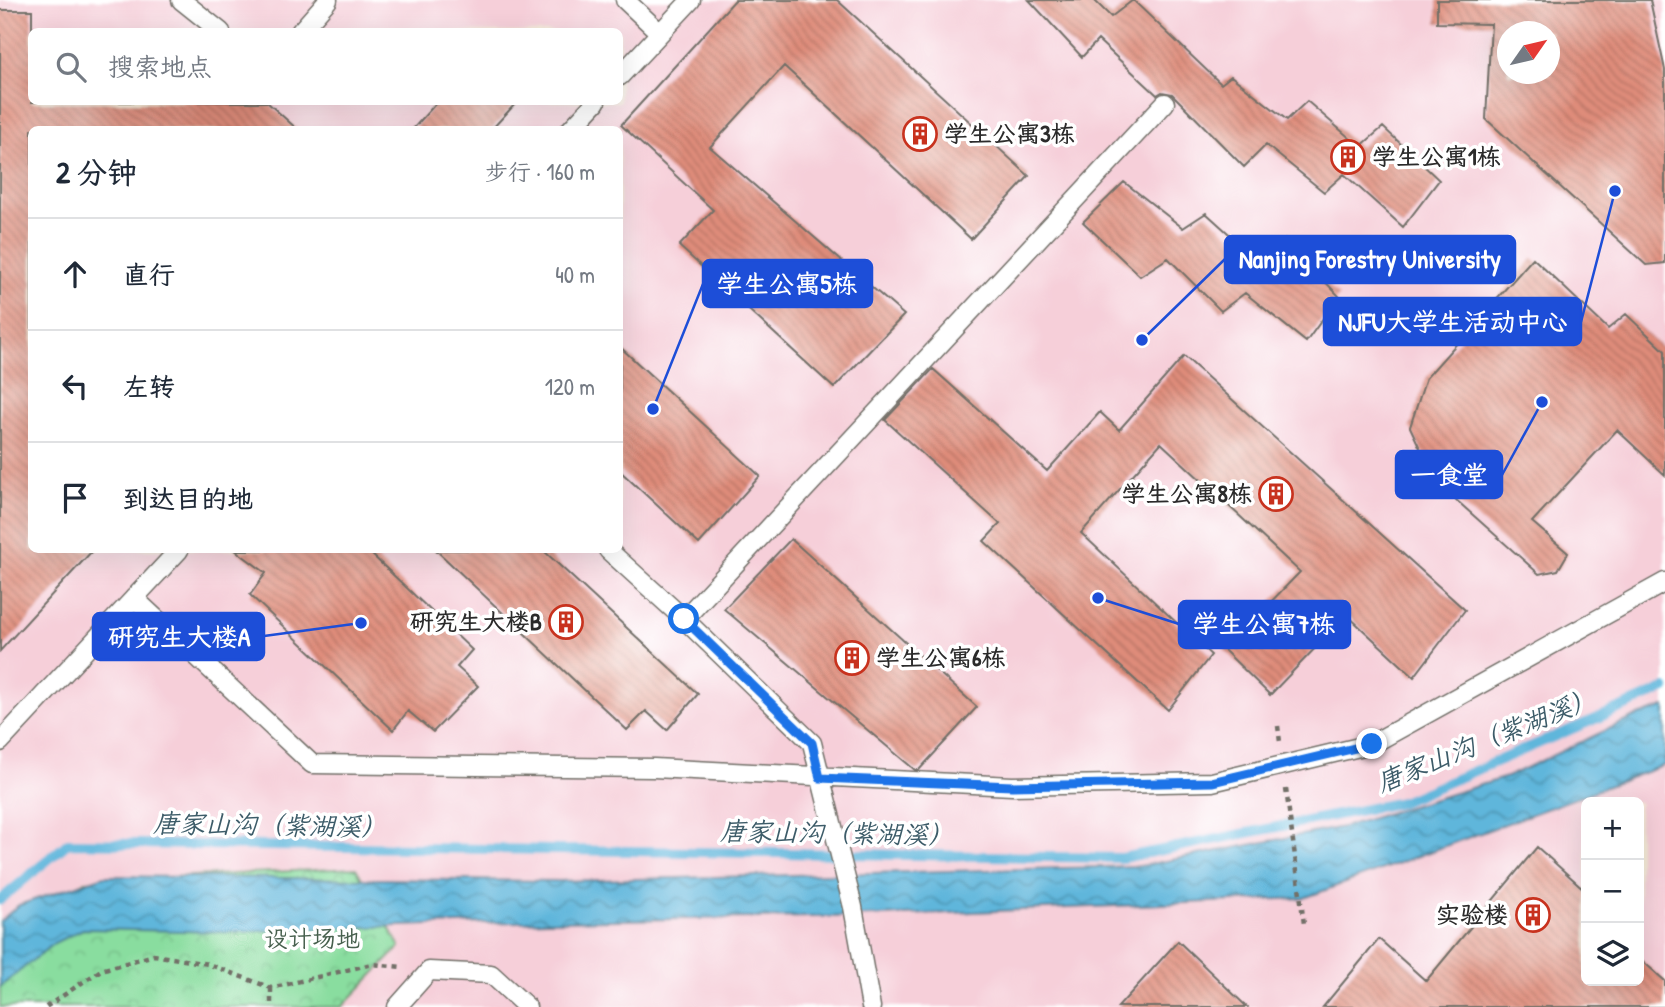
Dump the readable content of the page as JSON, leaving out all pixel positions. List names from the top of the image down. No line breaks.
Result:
{"water":["唐家山沟（紫湖溪）"],"parks":["设计场地"],"places":{"building":["学生公寓3栋","学生公寓1栋","学生公寓8栋","研究生大楼B","学生公寓6栋","实验楼"],"other":["NJFU大学生活动中心","Nanjing Forestry University","一食堂","学生公寓5栋","学生公寓7栋","研究生大楼A"]},"north":"top right","page":{"search":"搜索地点","heading":["2 分钟","步行 · 160 m"],"list":[["直行","40 m"],["左转","120 m"],"到达目的地"],"map_buttons":["+","−"]}}
